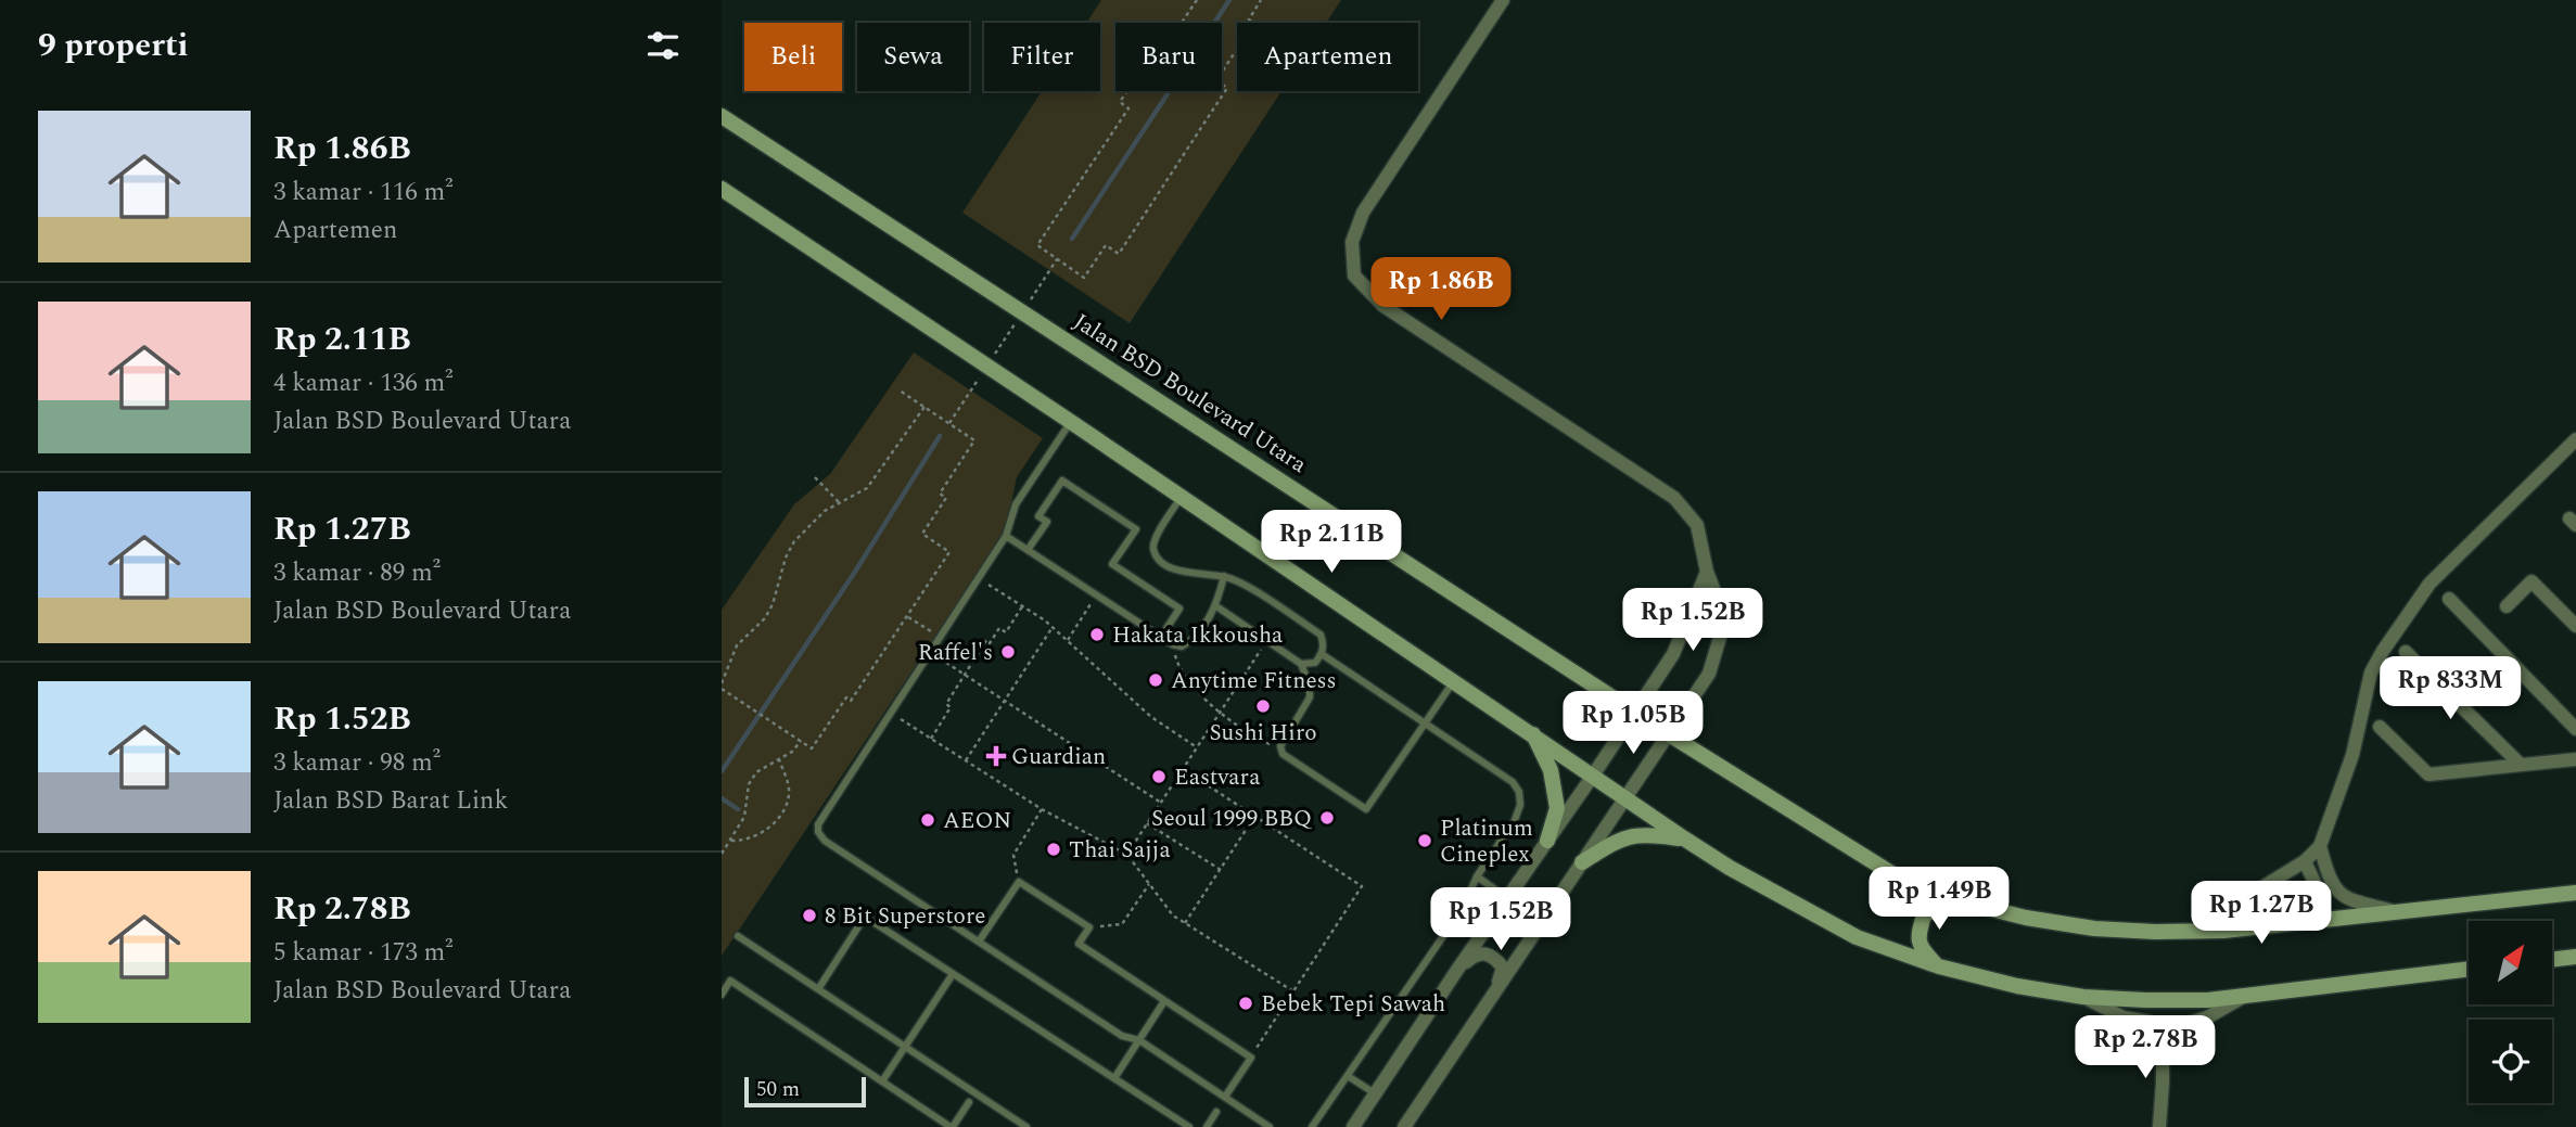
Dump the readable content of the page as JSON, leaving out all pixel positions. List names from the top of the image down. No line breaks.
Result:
{"streets":{"main road":["Jalan BSD Boulevard Utara"]},"places":{"other":["Hakata Ikkousha","Raffel's","Anytime Fitness","Sushi Hiro","Eastvara","Seoul 1999 BBQ","AEON","Platinum Cineplex","Thai Sajja","8 Bit Superstore","Bebek Tepi Sawah"],"health":["Guardian"]},"scale_bar":"50 m","north":"top right","page":{"heading":"9 properti","chip":["Beli","Sewa","Filter","Baru","Apartemen"],"list":[{"name":"Rp 1.86B","note":"3 kamar · 116 m² · Apartemen"},{"name":"Rp 2.11B","note":"4 kamar · 136 m² · Jalan BSD Boulevard Utara"},{"name":"Rp 1.27B","note":"3 kamar · 89 m² · Jalan BSD Boulevard Utara"},{"name":"Rp 1.52B","note":"3 kamar · 98 m² · Jalan BSD Barat Link"},{"name":"Rp 2.78B","note":"5 kamar · 173 m² · Jalan BSD Boulevard Utara"}],"price":["Rp 1.86B","Rp 2.11B","Rp 1.52B","Rp 833M","Rp 1.05B","Rp 1.49B","Rp 1.27B","Rp 1.52B","Rp 2.78B"],"scale":"50 m"}}
